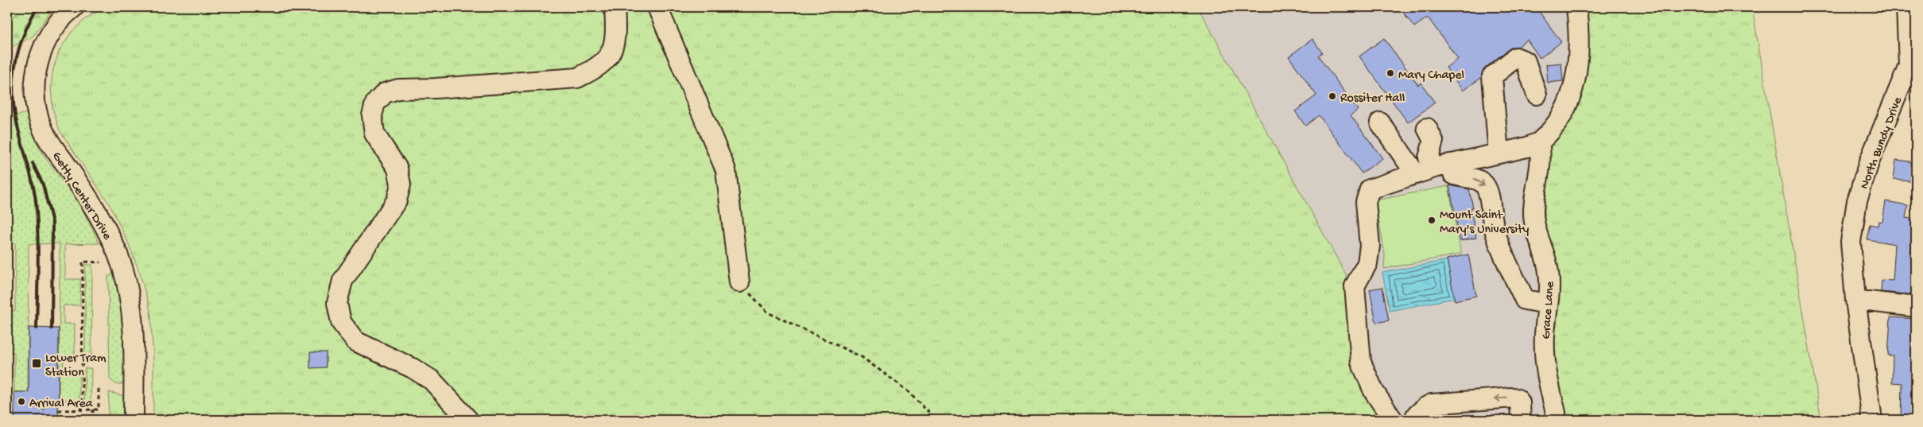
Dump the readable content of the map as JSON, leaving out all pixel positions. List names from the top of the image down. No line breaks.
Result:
{"streets":{"street":["North Bundy Drive","Getty Center Drive","Grace Lane"]},"places":{"other":["Mary Chapel","Rossiter Hall","Mount Saint Mary's University","Arrival Area"],"transit":["Lower Tram Station"]}}
